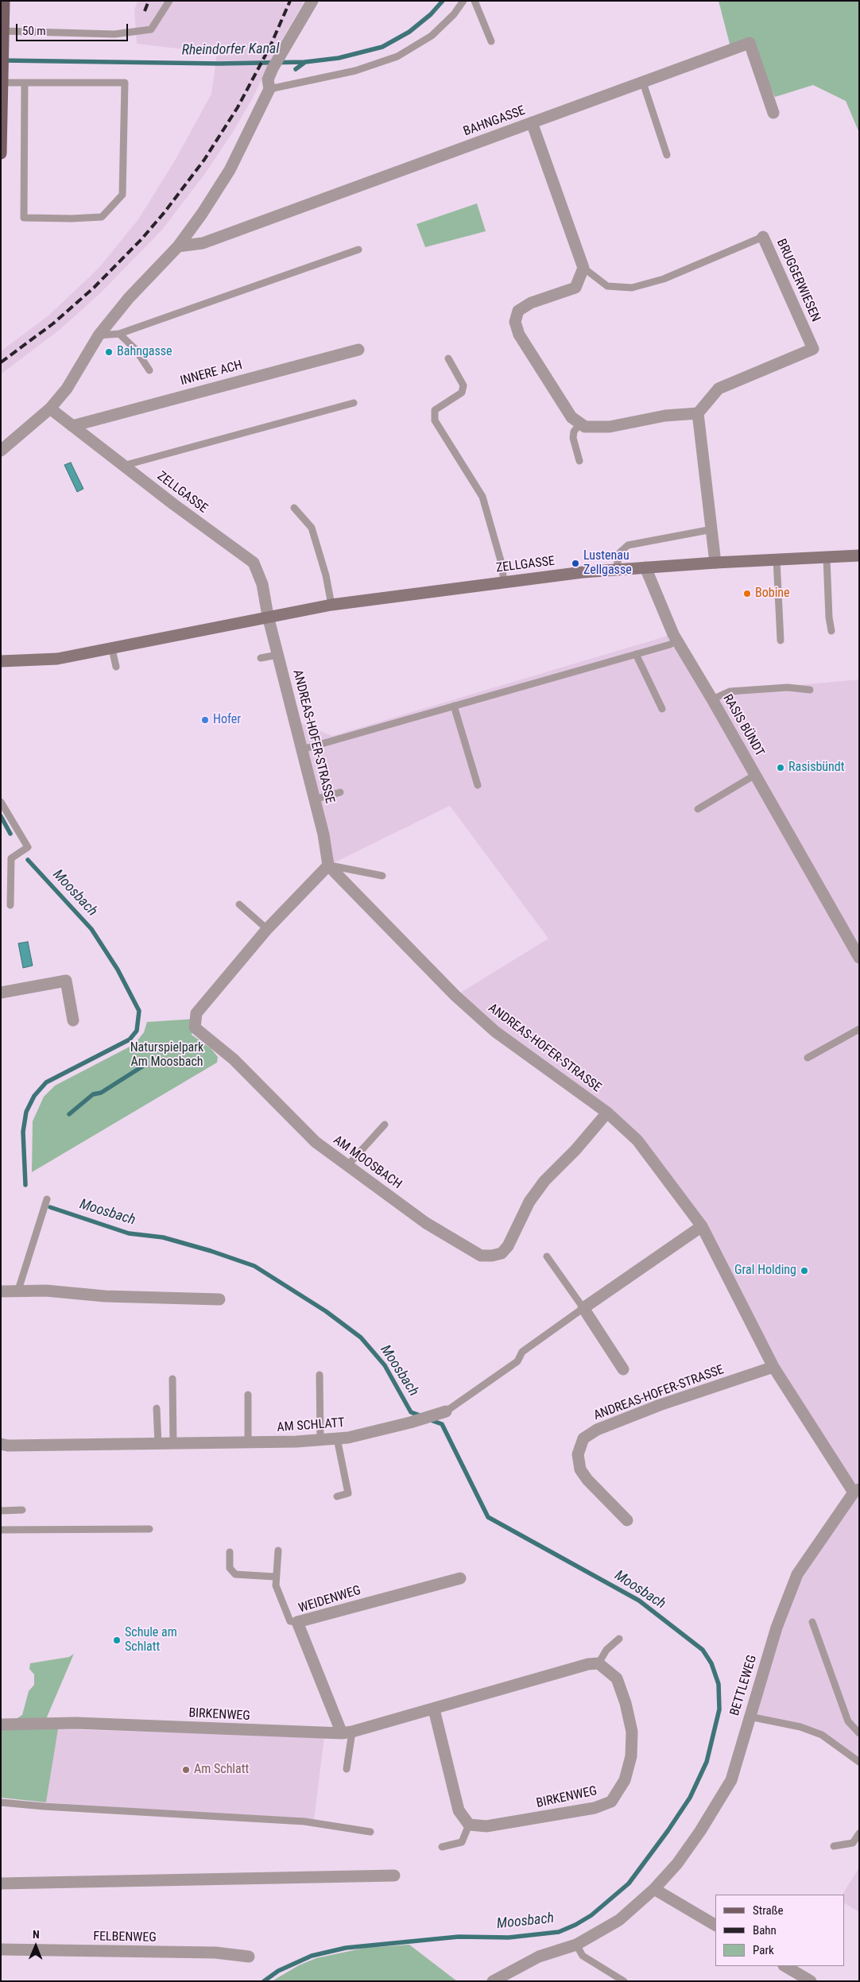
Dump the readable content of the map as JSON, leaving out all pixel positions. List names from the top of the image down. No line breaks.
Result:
{"streets":{"main road":["ZELLGASSE"],"street":["BAHNGASSE","BRUGGERWIESEN","INNERE ACH","RASIS BÜNDT","ANDREAS-HOFER-STRASSE","AM MOOSBACH","AM SCHLATT","WEIDENWEG","BETTLEWEG","BIRKENWEG","FELBENWEG"]},"crossings":[["INNERE ACH","ZELLGASSE"],["ZELLGASSE","RASIS BÜNDT"],["ZELLGASSE","ANDREAS-HOFER-STRASSE"],["ANDREAS-HOFER-STRASSE","AM MOOSBACH"],["ANDREAS-HOFER-STRASSE","BETTLEWEG"],["WEIDENWEG","BIRKENWEG"]],"water":["Rheindorfer Kanal","Moosbach"],"parks":["Naturspielpark Am Moosbach"],"places":["Bahngasse","Lustenau Zellgasse","Bobine","Hofer","Rasisbündt","Gral Holding","Schule am Schlatt","Am Schlatt"],"legend":["Straße","Bahn","Park"],"scale_bar":"50 m","north":"top"}
